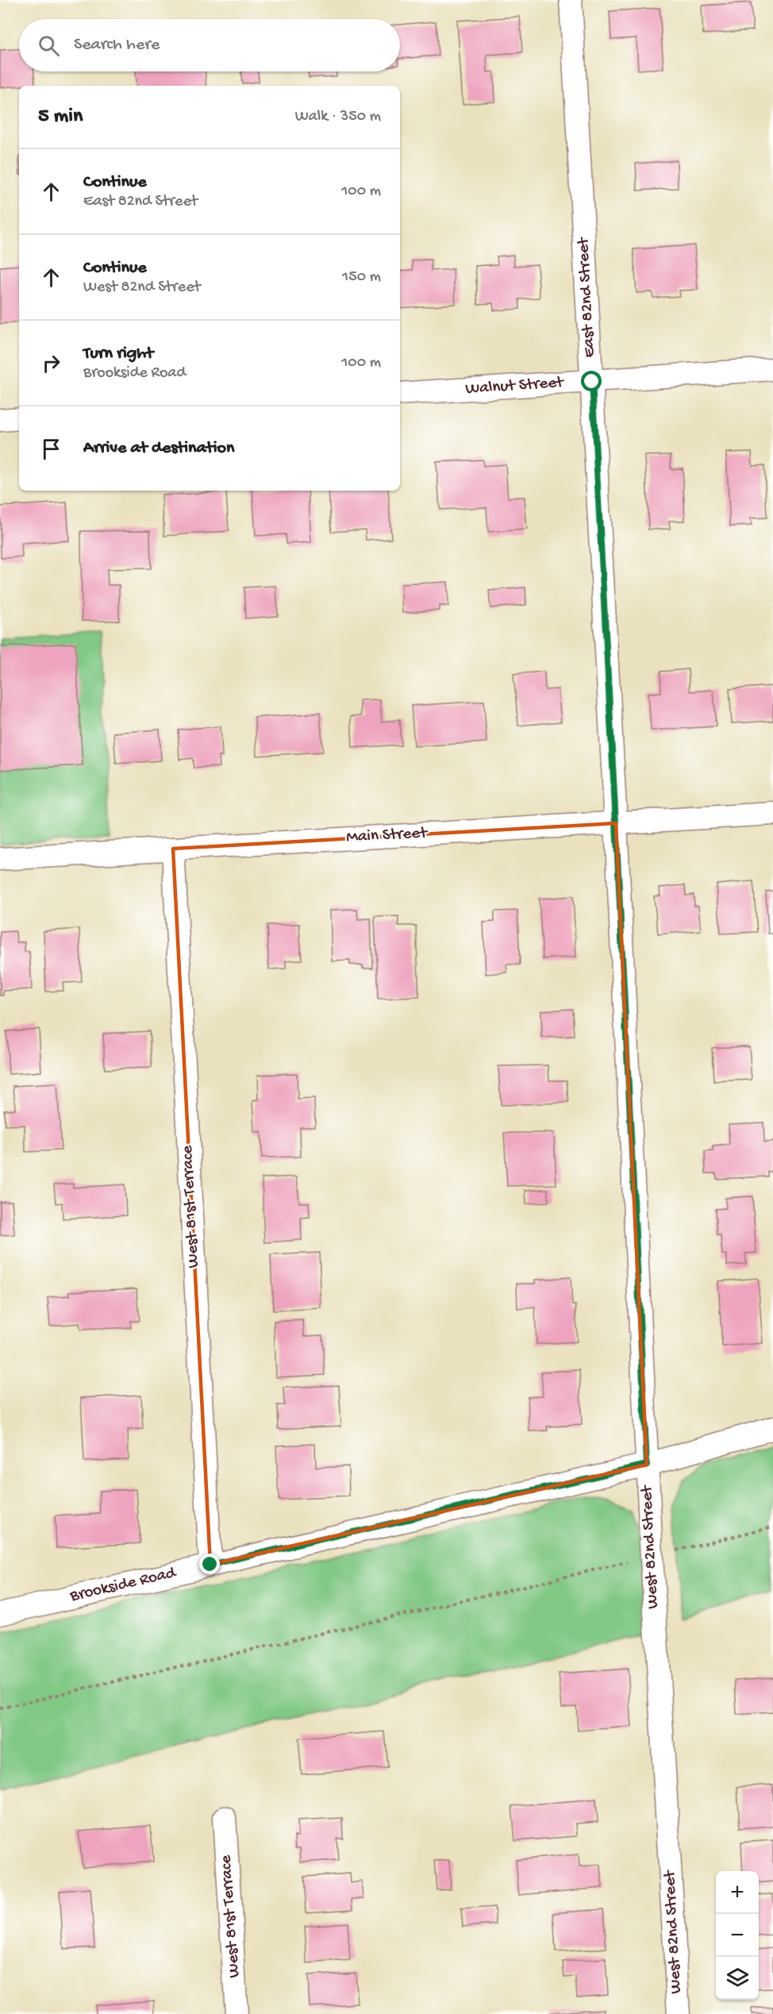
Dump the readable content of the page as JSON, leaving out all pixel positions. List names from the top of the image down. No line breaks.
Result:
{"streets":{"street":["East 82nd Street","Walnut Street","Main Street","West 81st Terrace","West 82nd Street","Brookside Road"]},"crossings":[["East 82nd Street","Walnut Street"],["East 82nd Street","Main Street"],["East 82nd Street","West 82nd Street"],["Main Street","West 81st Terrace"],["Main Street","West 82nd Street"],["West 81st Terrace","Brookside Road"],["West 82nd Street","Brookside Road"]],"page":{"search":"Search here","heading":["5 min","Walk · 350 m"],"list":[["Continue","East 82nd Street","100 m"],["Continue","West 82nd Street","150 m"],["Turn right","Brookside Road","100 m"],"Arrive at destination"],"map_buttons":["+","−"]}}
